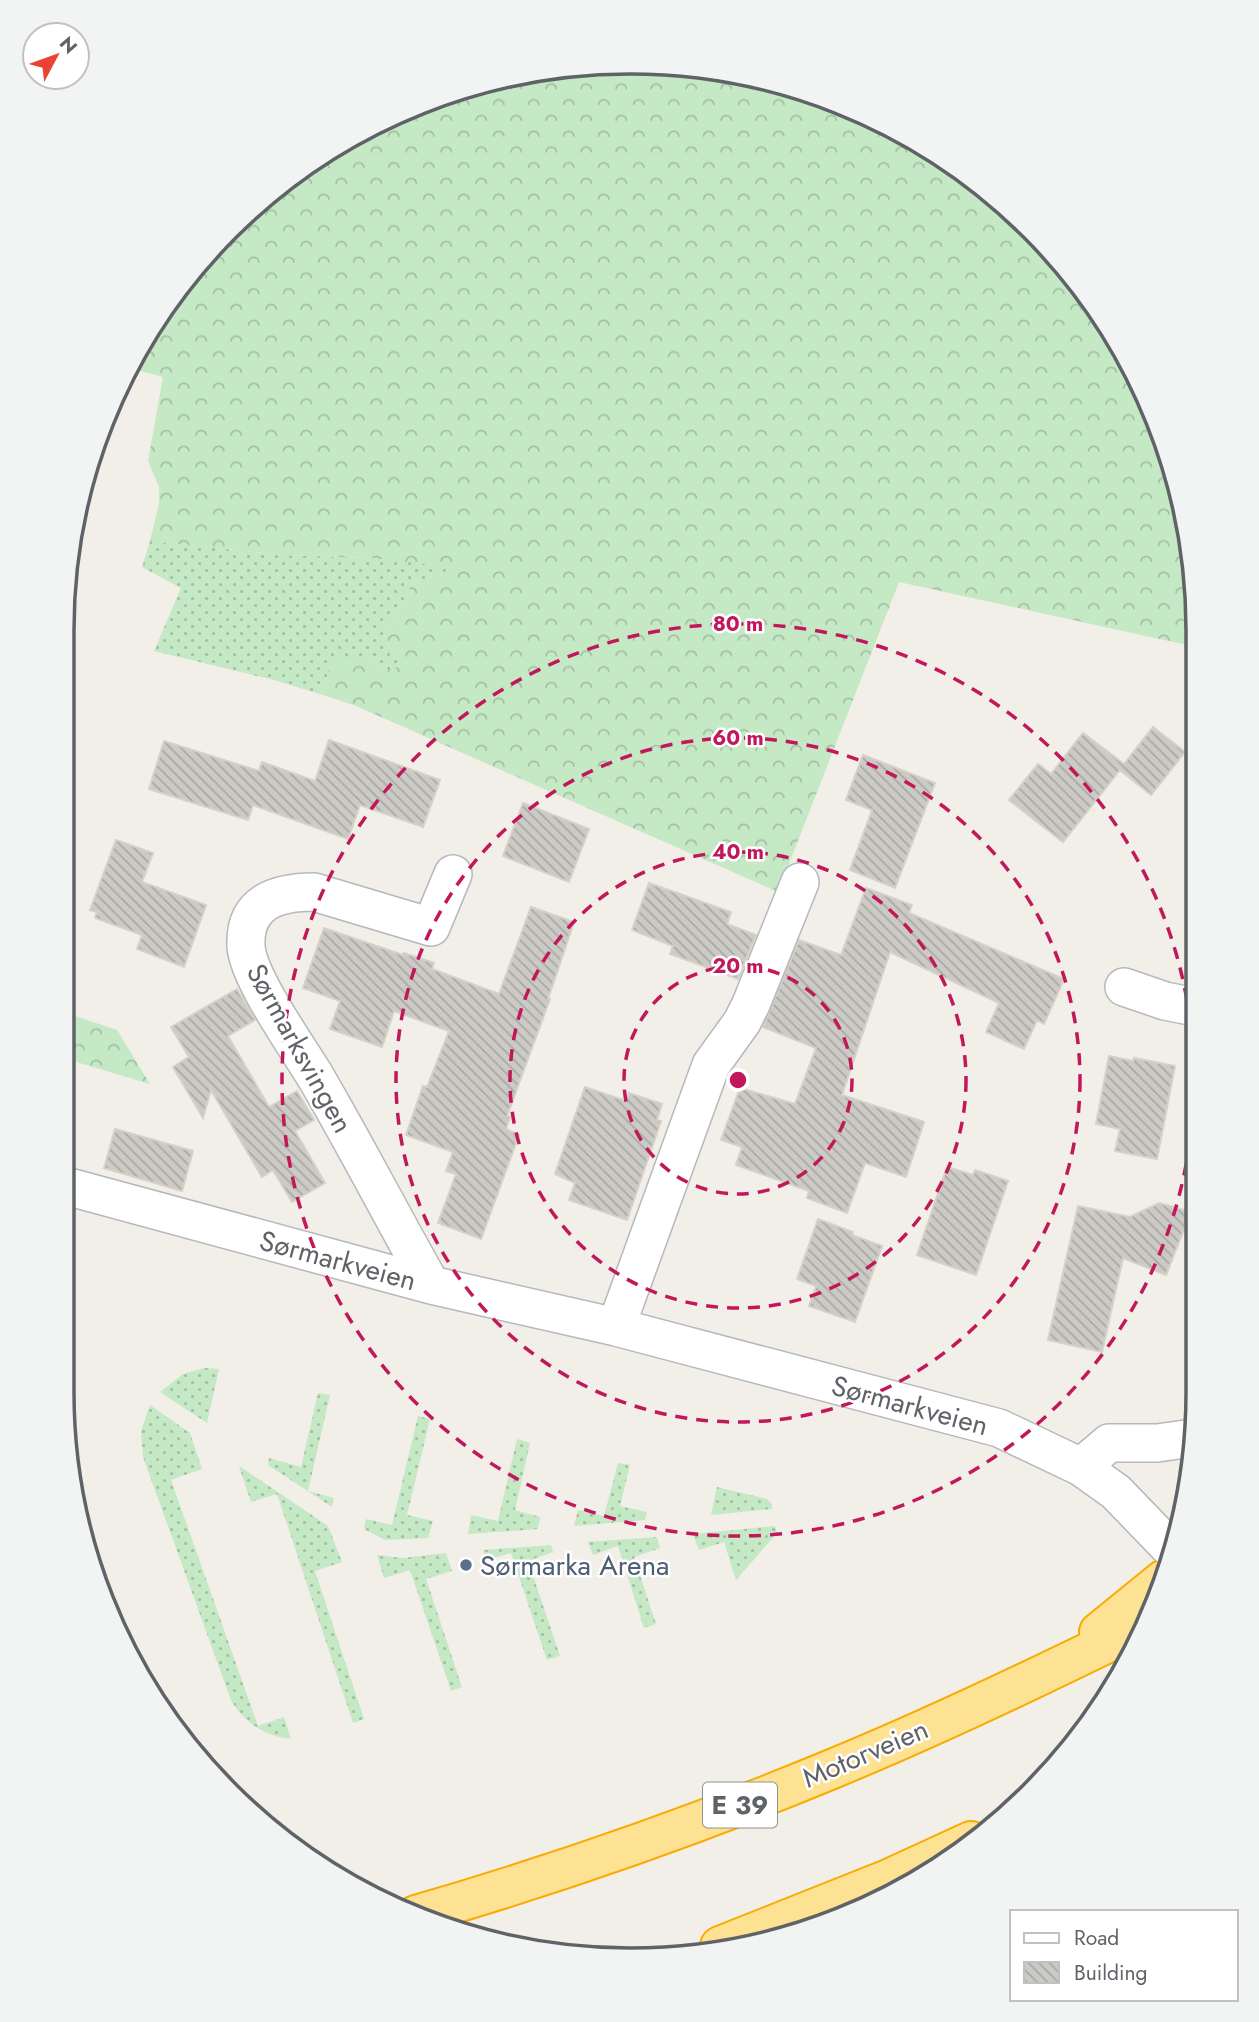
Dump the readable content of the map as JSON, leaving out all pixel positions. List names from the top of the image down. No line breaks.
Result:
{"streets":{"highway":["Motorveien","E 39"],"street":["Sørmarksvingen","Sørmarkveien"]},"crossings":[["Sørmarksvingen","Sørmarkveien"],["Motorveien","E 39"]],"places":["Sørmarka Arena"],"legend":["Road","Building"],"north":"top right","rings":["80 m","60 m","40 m","20 m"]}
